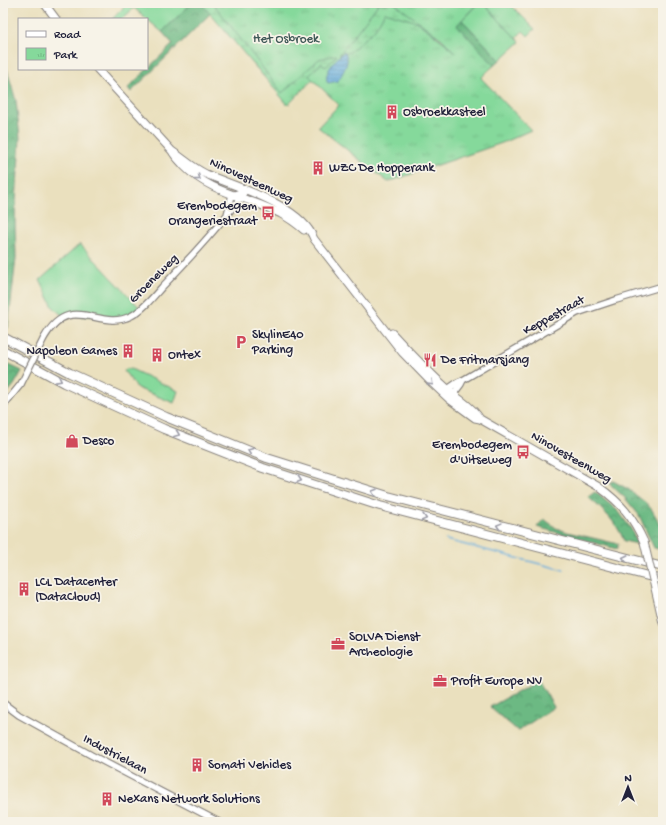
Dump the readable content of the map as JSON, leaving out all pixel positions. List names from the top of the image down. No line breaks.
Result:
{"streets":{"main road":["Ninovesteenweg"],"street":["Groeneweg","Keppestraat","Industrielaan"]},"crossings":[["Ninovesteenweg","Groeneweg"],["Ninovesteenweg","Keppestraat"]],"parks":["Het Osbroek"],"places":{"building":["Osbroekkasteel","WZC De Hopperank","Napoleon Games","Ontex","LCL Datacenter (DataCloud)","Somati Vehicles","Nexans Network Solutions"],"bus stop":["Erembodegem Orangeriestraat","Erembodegem d'Uitseweg"],"parking":["SkylinE40 Parking"],"restaurant":["De Fritmarsjang"],"shop":["Desco"],"office":["SOLVA Dienst Archeologie","Profit Europe NV"]},"legend":["Road","Park"],"north":"top"}
